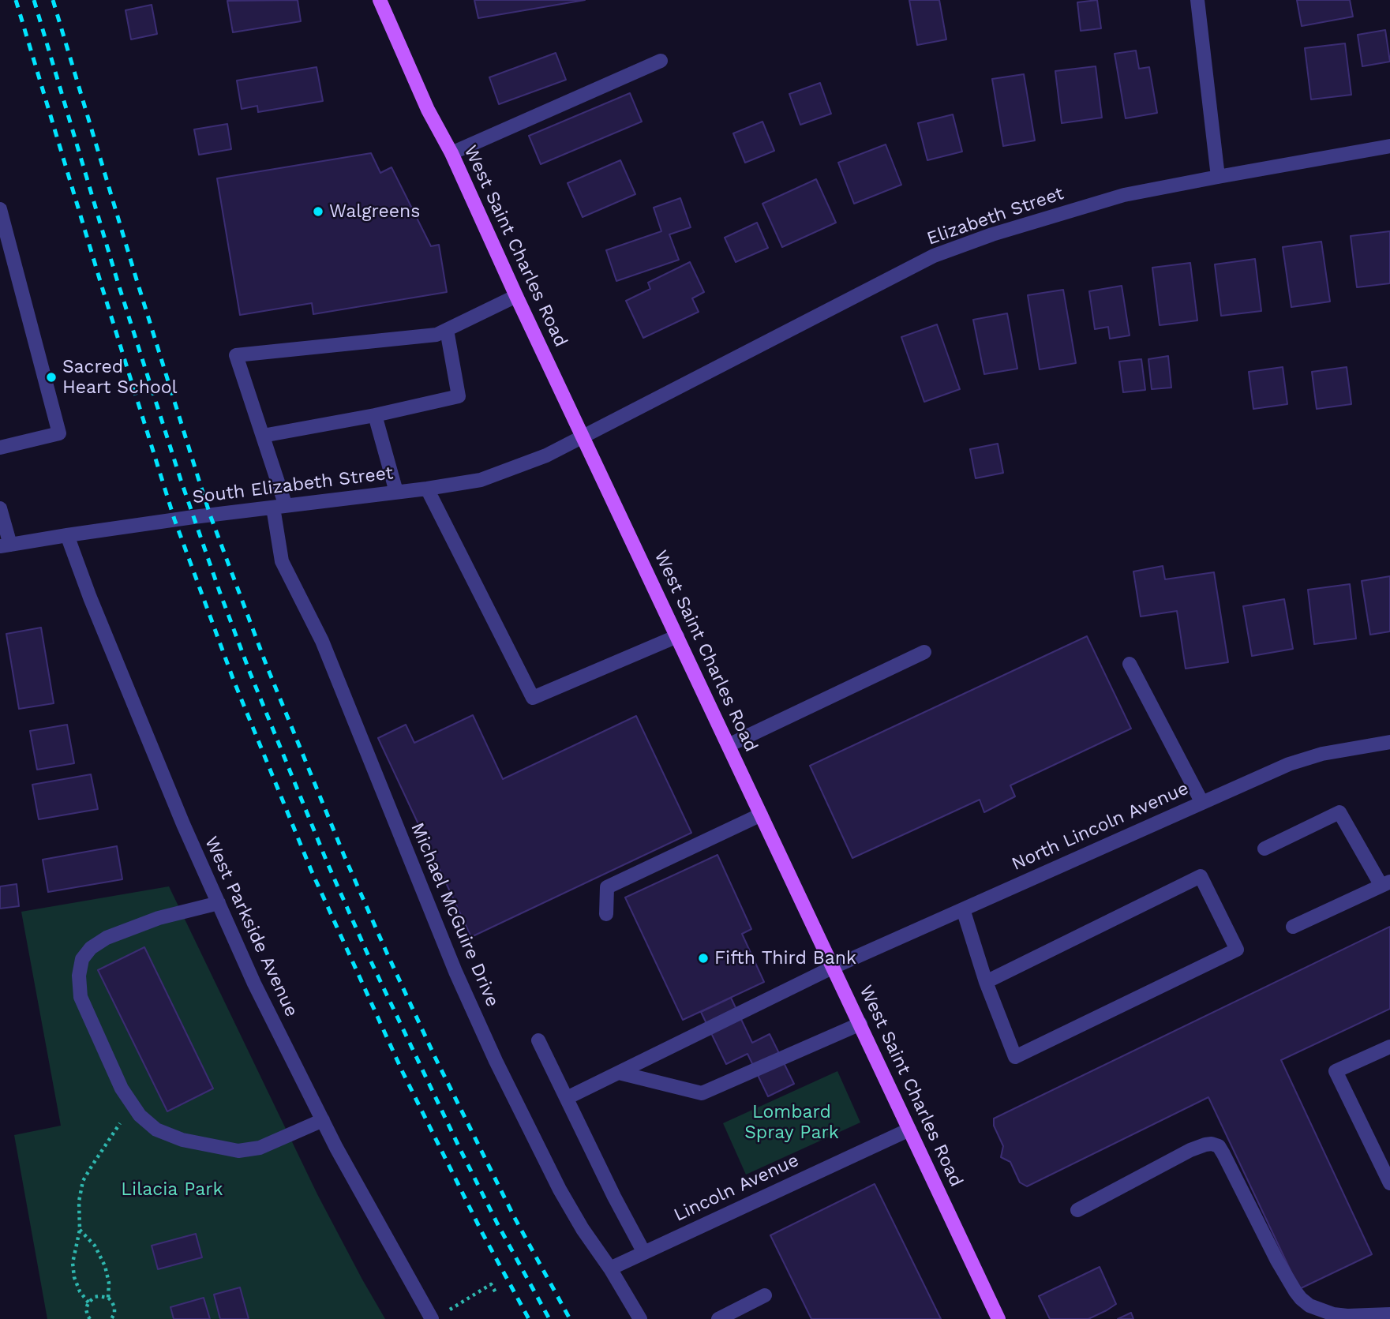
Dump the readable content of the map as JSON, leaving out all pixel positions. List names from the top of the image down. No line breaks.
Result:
{"streets":{"main road":["West Saint Charles Road"],"street":["Elizabeth Street","South Elizabeth Street","North Lincoln Avenue","Michael McGuire Drive","West Parkside Avenue","Lincoln Avenue"]},"crossings":[["Elizabeth Street","West Saint Charles Road"],["Elizabeth Street","South Elizabeth Street"],["West Saint Charles Road","South Elizabeth Street"],["West Saint Charles Road","North Lincoln Avenue"],["West Saint Charles Road","Lincoln Avenue"],["South Elizabeth Street","Michael McGuire Drive"],["South Elizabeth Street","West Parkside Avenue"],["Michael McGuire Drive","Lincoln Avenue"]],"parks":["Lombard Spray Park","Lilacia Park"],"places":["Walgreens","Sacred Heart School","Fifth Third Bank"]}
